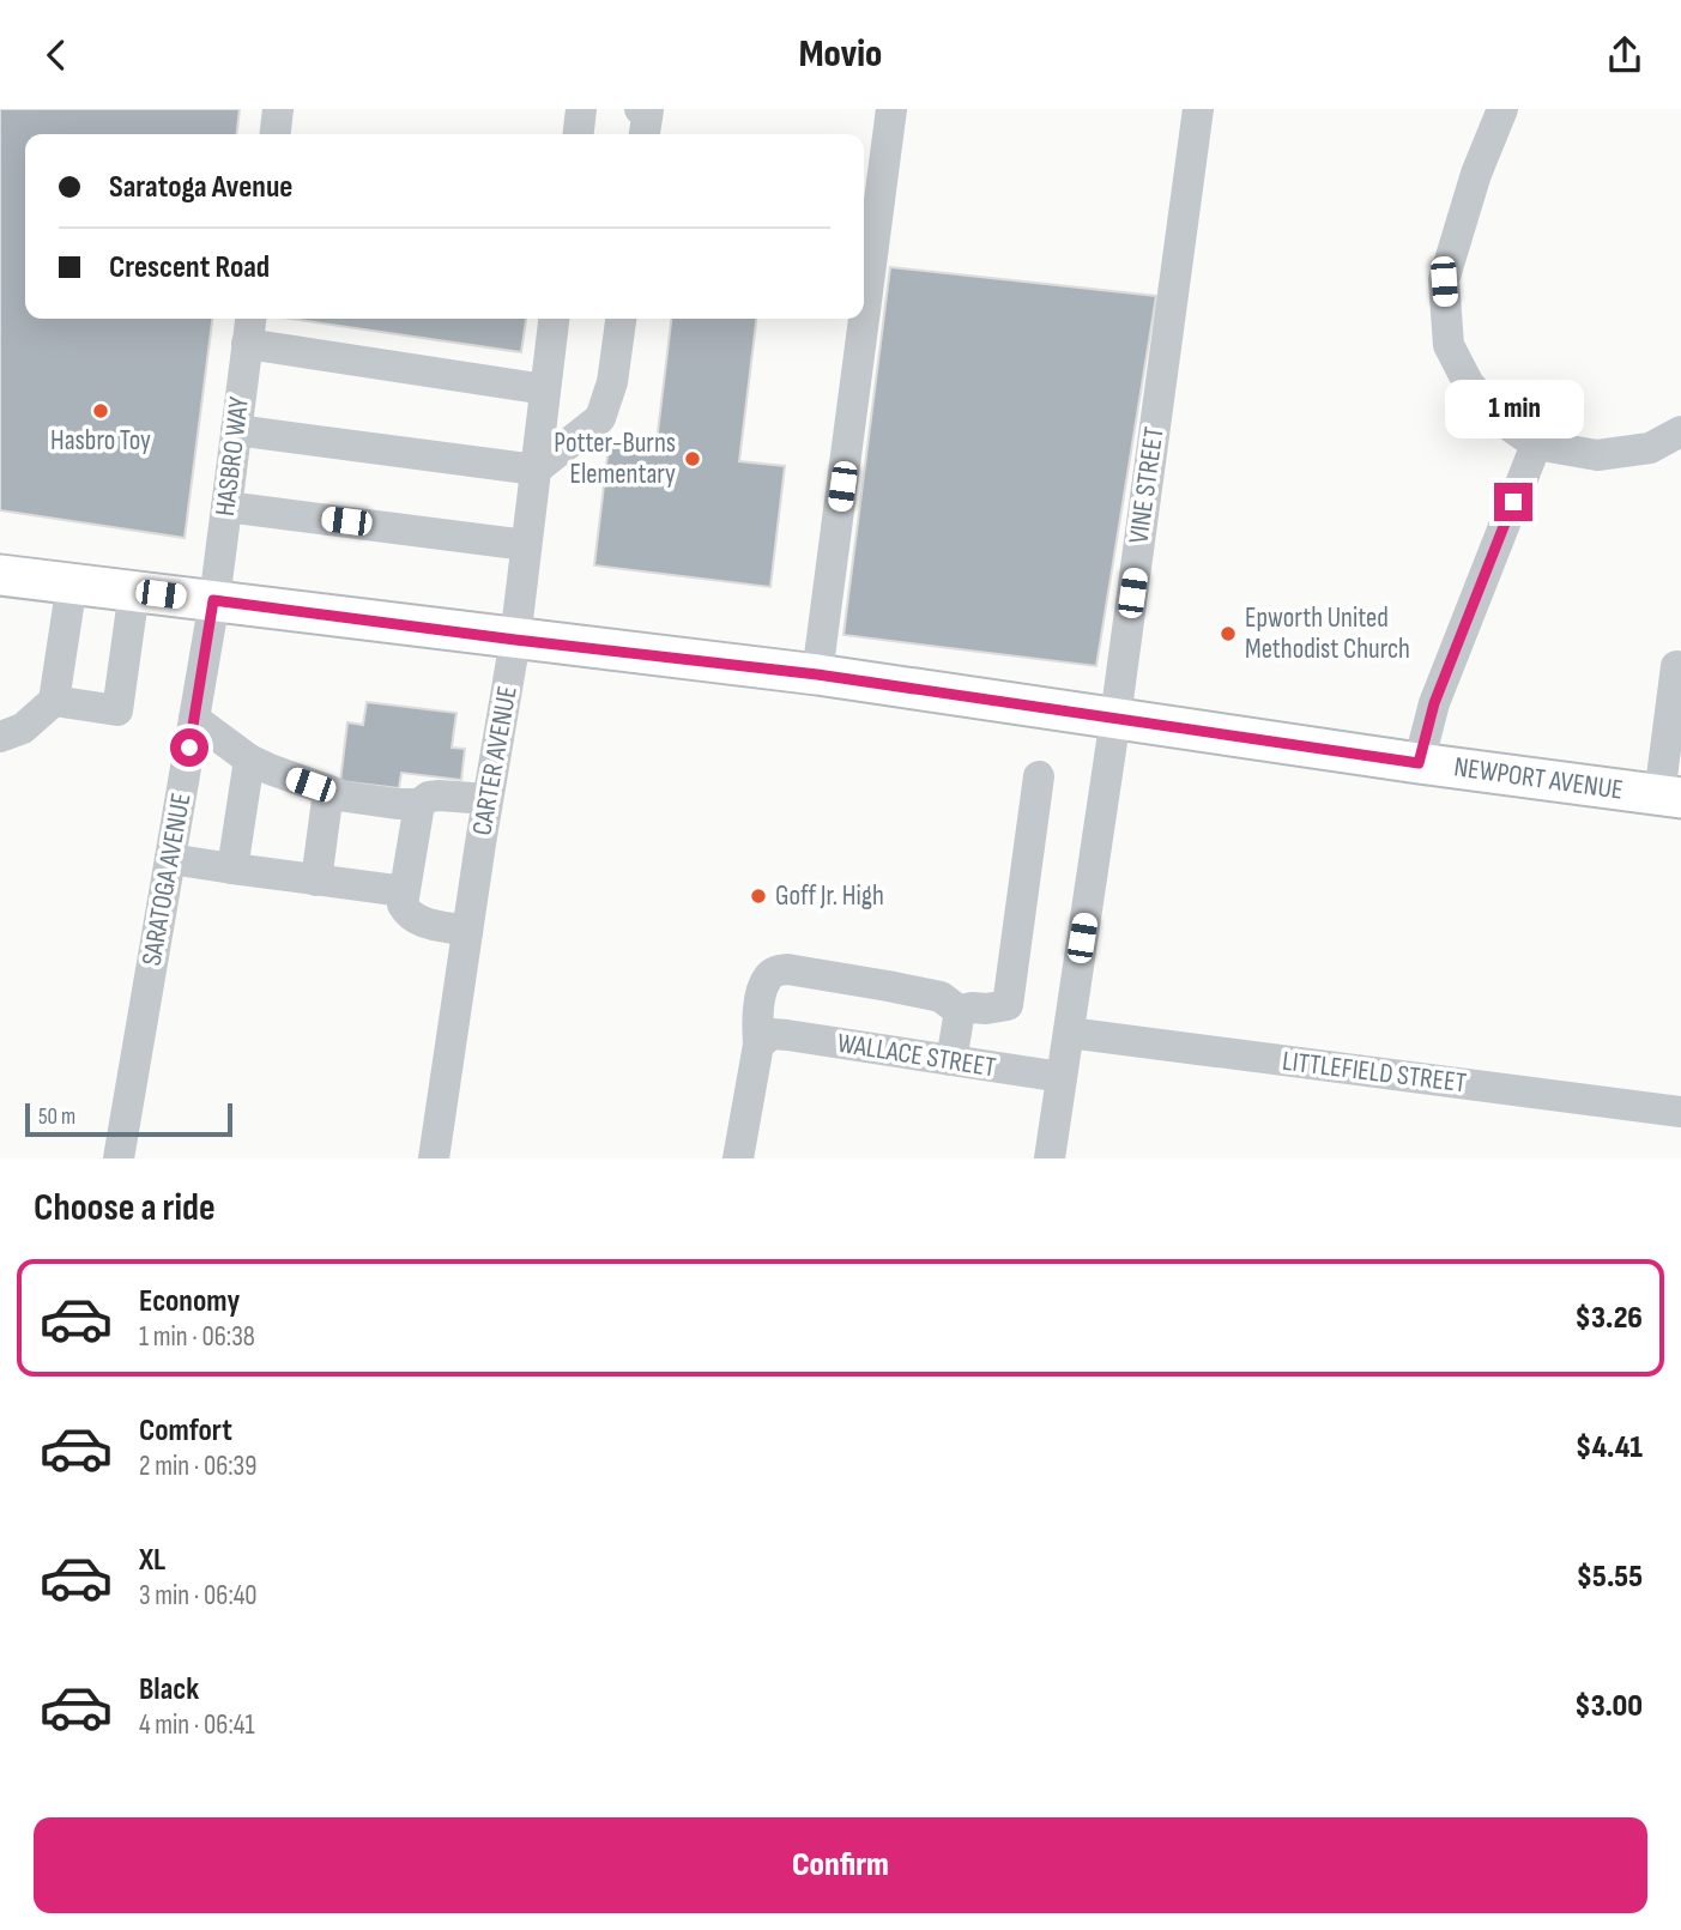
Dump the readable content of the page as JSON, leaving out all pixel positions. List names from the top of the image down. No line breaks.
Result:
{"streets":{"main road":["NEWPORT AVENUE"],"street":["HASBRO WAY","VINE STREET","CARTER AVENUE","SARATOGA AVENUE","WALLACE STREET","LITTLEFIELD STREET"]},"crossings":[["HASBRO WAY","NEWPORT AVENUE"],["HASBRO WAY","SARATOGA AVENUE"],["VINE STREET","NEWPORT AVENUE"],["VINE STREET","WALLACE STREET"],["VINE STREET","LITTLEFIELD STREET"],["CARTER AVENUE","NEWPORT AVENUE"],["NEWPORT AVENUE","SARATOGA AVENUE"]],"places":["Hasbro Toy","Potter-Burns Elementary","Epworth United Methodist Church","Goff Jr. High"],"scale_bar":"50 m","page":{"header":"Movio","banner":["Saratoga Avenue","Crescent Road"],"bubble":"1 min","scale":"50 m","heading":"Choose a ride","list":[{"name":"Economy","note":"1 min · 06:38","value":"$3.26"},{"name":"Comfort","note":"2 min · 06:39","value":"$4.41"},{"name":"XL","note":"3 min · 06:40","value":"$5.55"},{"name":"Black","note":"4 min · 06:41","value":"$3.00"}],"buttons":"Confirm"}}
